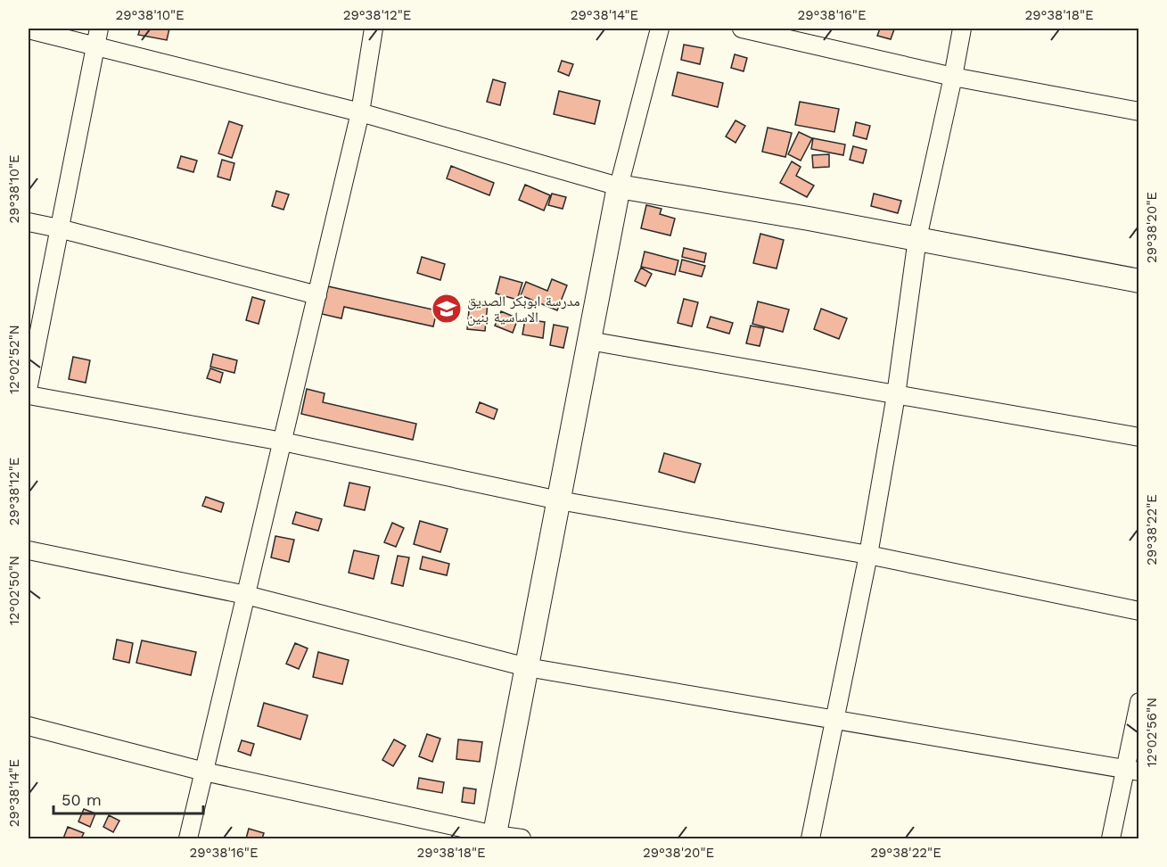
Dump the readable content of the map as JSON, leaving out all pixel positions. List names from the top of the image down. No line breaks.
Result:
{"places":{"school or university":["مدرسة ابوبكر الصديق الاساسية بنين"]},"scale_bar":"50 m","coordinates":["29°38'10\"E","29°38'12\"E","29°38'14\"E","29°38'16\"E","29°38'18\"E","29°38'20\"E","12°02'52\"N","29°38'22\"E","12°02'50\"N","12°02'56\"N"]}
